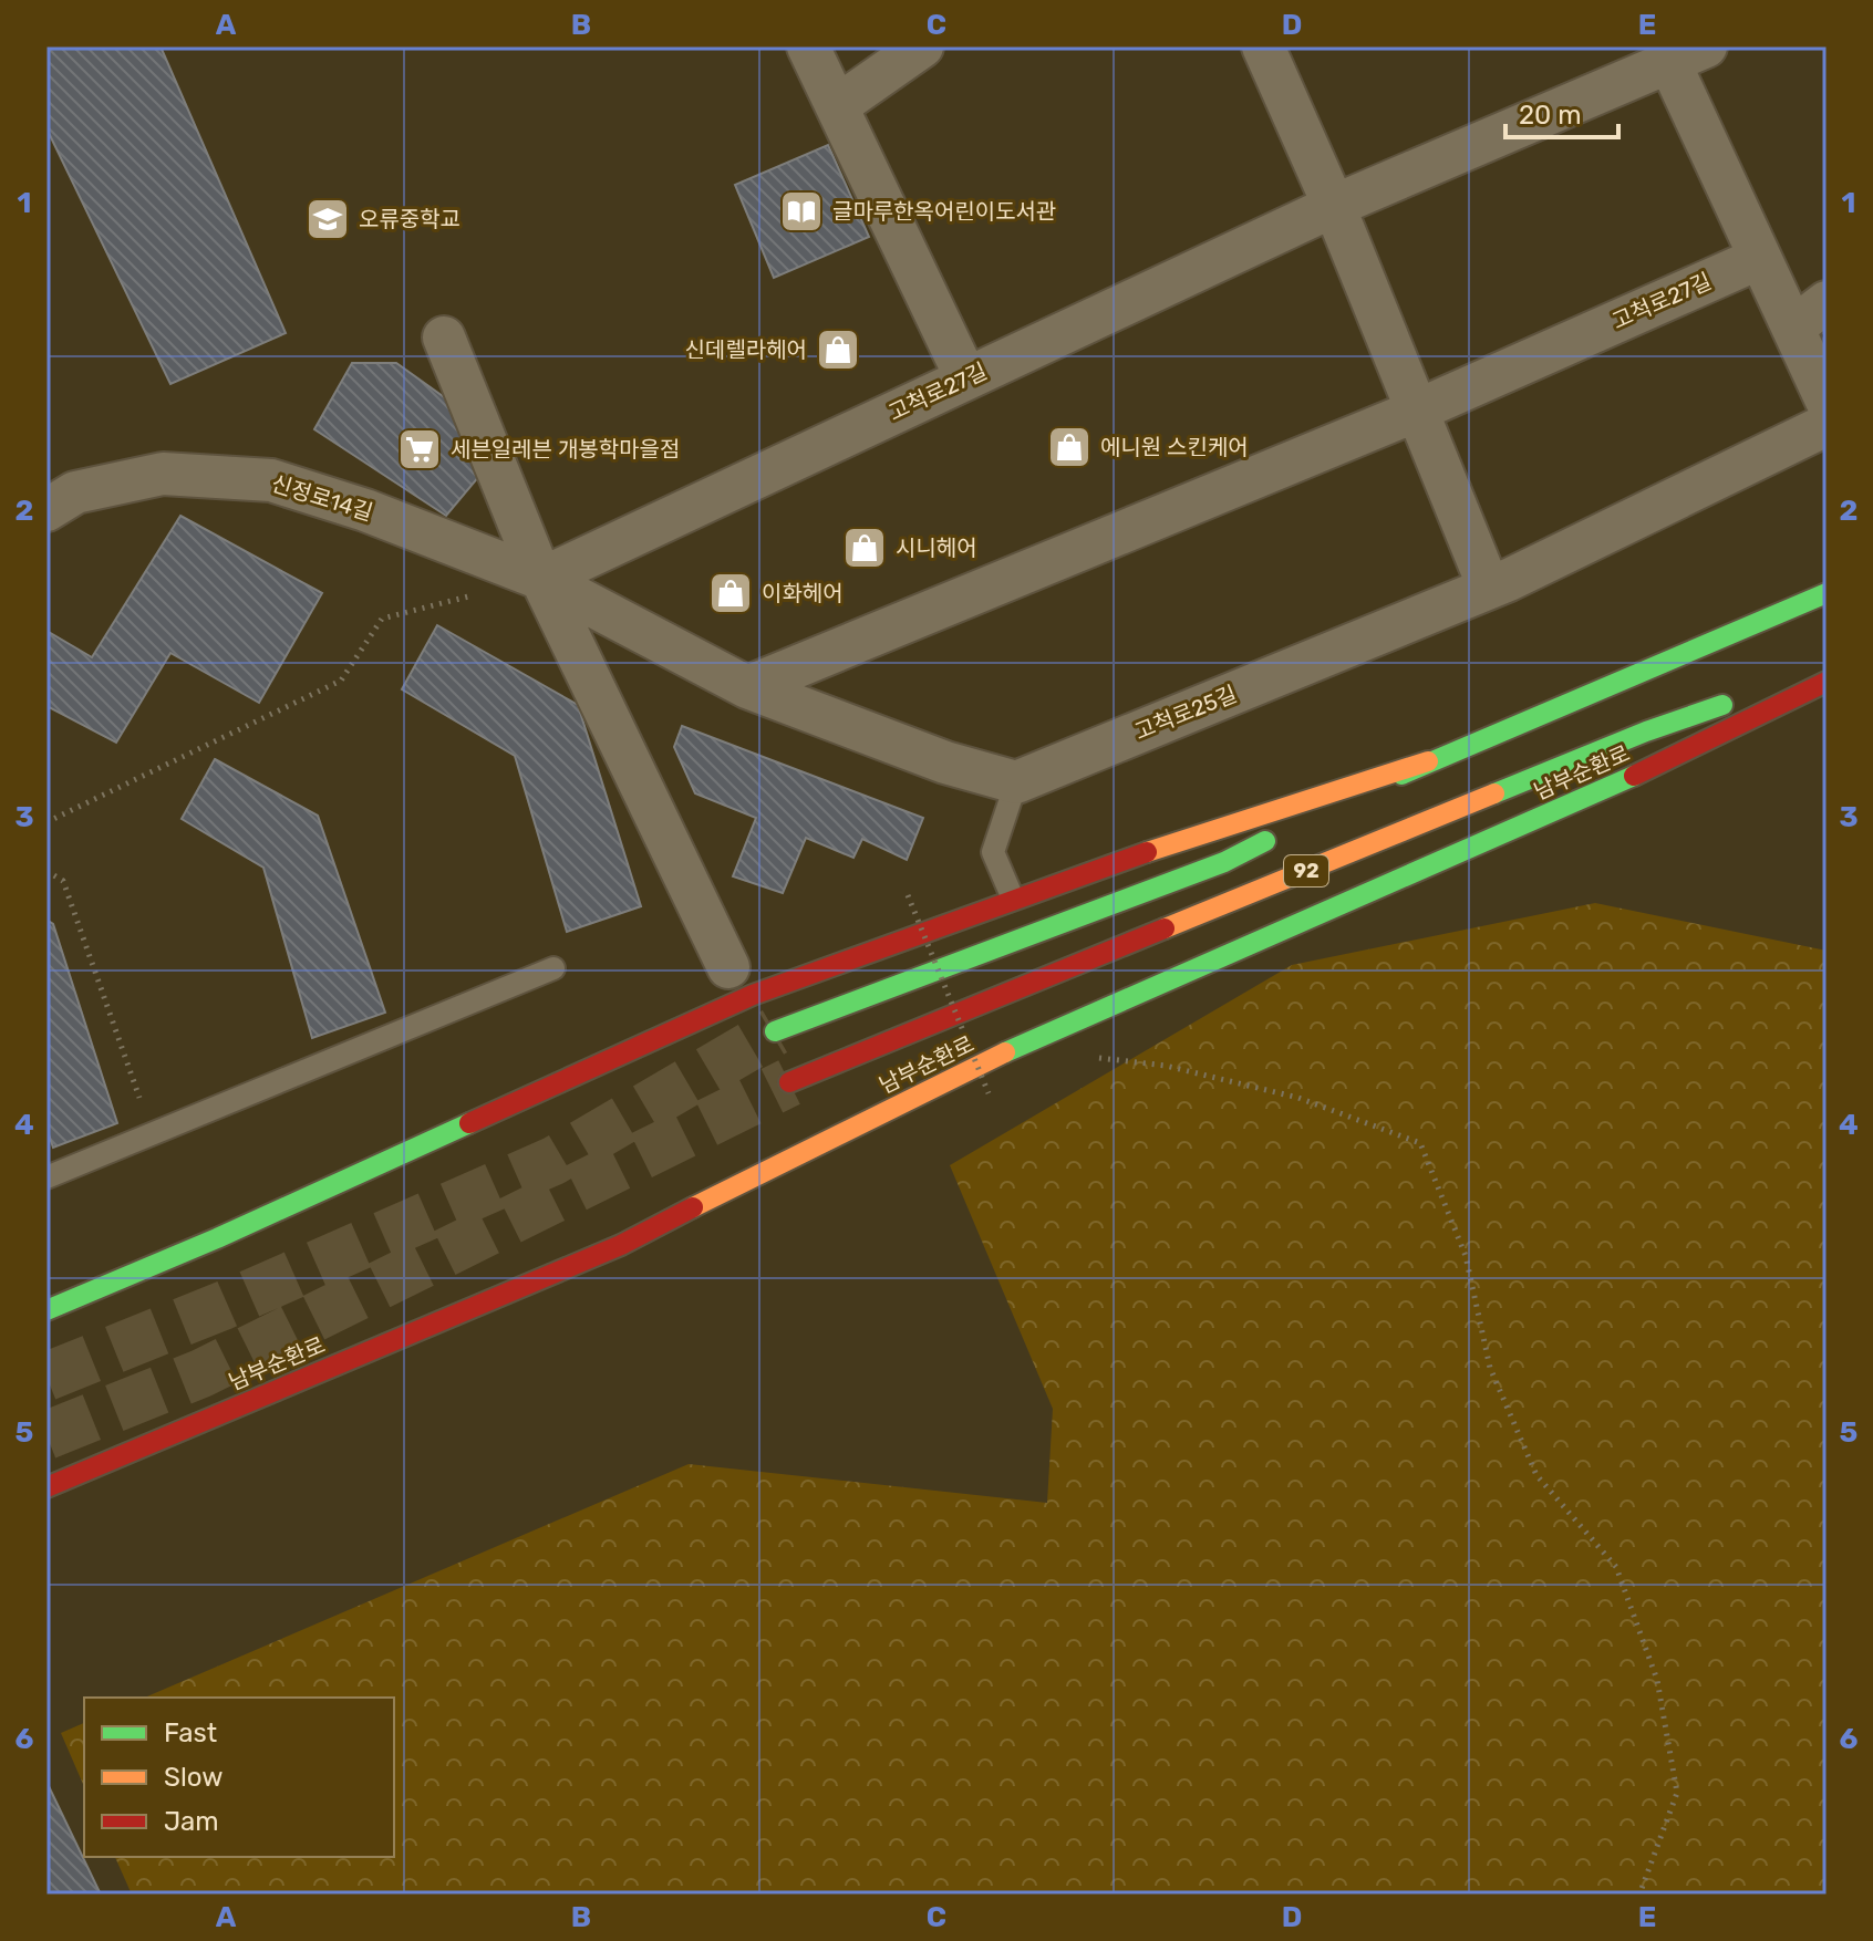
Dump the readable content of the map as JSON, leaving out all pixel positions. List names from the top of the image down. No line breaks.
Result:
{"streets":{"main road":["남부순환로","92"],"street":["고척로27길","신정로14길","고척로25길"]},"crossings":[["고척로27길","신정로14길"]],"places":{"library":["글마루한옥어린이도서관"],"school or university":["오류중학교"],"shop":["신데렐라헤어","에니원 스킨케어","시니헤어","이화헤어"],"supermarket":["세븐일레븐 개봉학마을점"]},"legend":["Fast","Slow","Jam"],"scale_bar":"20 m","grid":{"columns":["A","B","C","D","E"],"rows":["1","2","3","4","5","6"]}}
